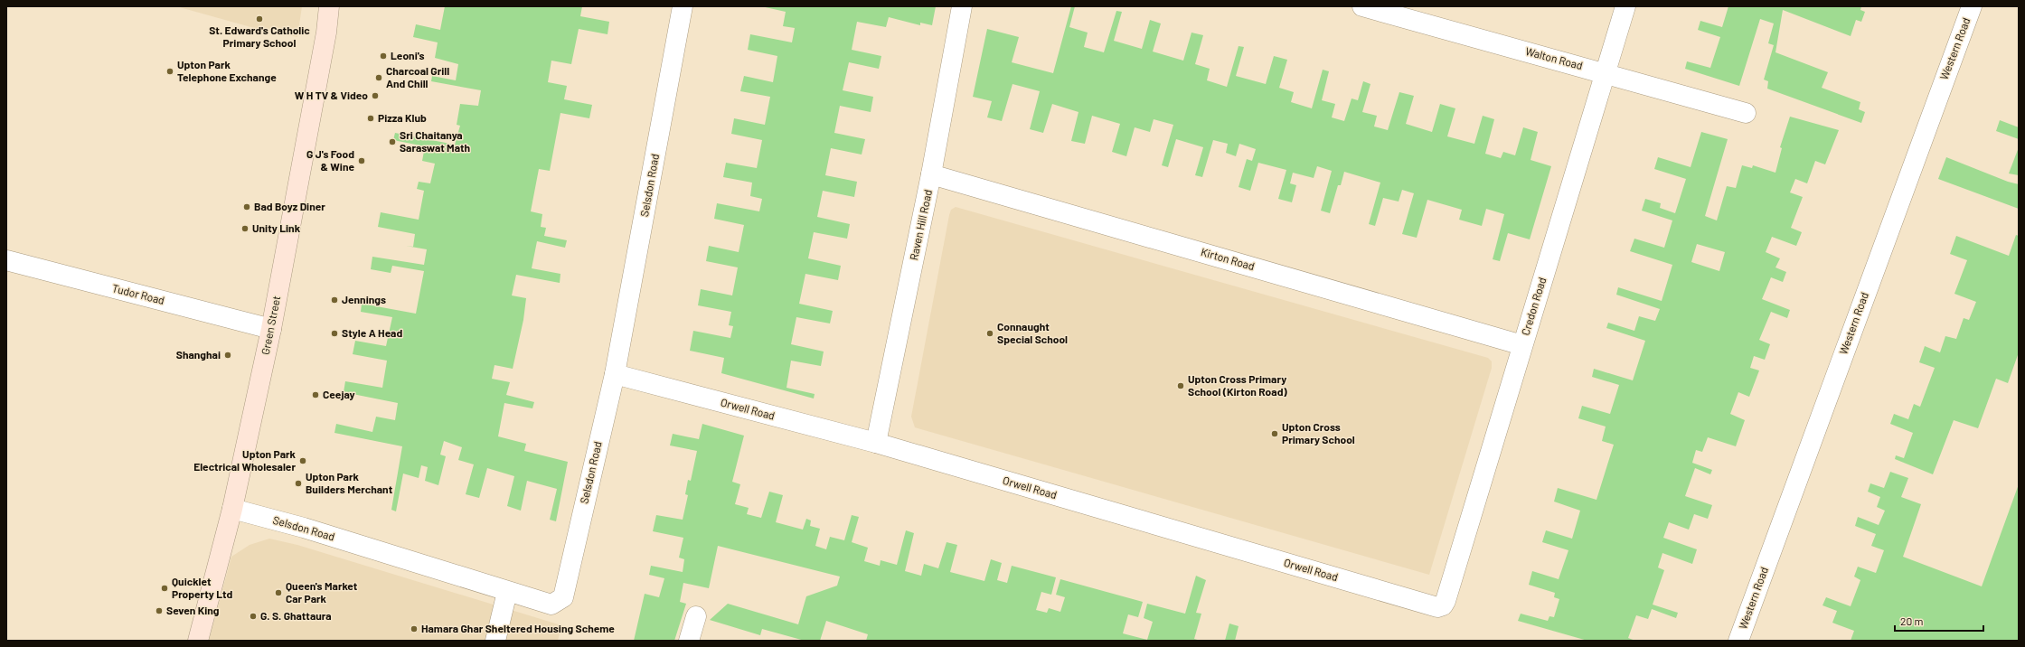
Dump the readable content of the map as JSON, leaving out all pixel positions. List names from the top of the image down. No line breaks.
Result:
{"streets":{"main road":["Green Street"],"street":["Western Road","Walton Road","Selsdon Road","Raven Hill Road","Kirton Road","Tudor Road","Credon Road","Orwell Road"]},"crossings":[["Walton Road","Credon Road"],["Selsdon Road","Green Street"],["Selsdon Road","Orwell Road"],["Raven Hill Road","Kirton Road"],["Raven Hill Road","Orwell Road"],["Kirton Road","Credon Road"],["Tudor Road","Green Street"],["Credon Road","Orwell Road"]],"places":["St. Edward's Catholic Primary School","Leoni's","Upton Park Telephone Exchange","Charcoal Grill And Chill","W H TV & Video","Pizza Klub","Sri Chaitanya Saraswat Math","G J's Food & Wine","Bad Boyz Diner","Unity Link","Jennings","Style A Head","Connaught Special School","Shanghai","Upton Cross Primary School (Kirton Road)","Ceejay","Upton Cross Primary School","Upton Park Electrical Wholesaler","Upton Park Builders Merchant","Quicklet Property Ltd","Queen's Market Car Park","Seven King","G. S. Ghattaura","Hamara Ghar Sheltered Housing Scheme"],"scale_bar":"20 m"}
